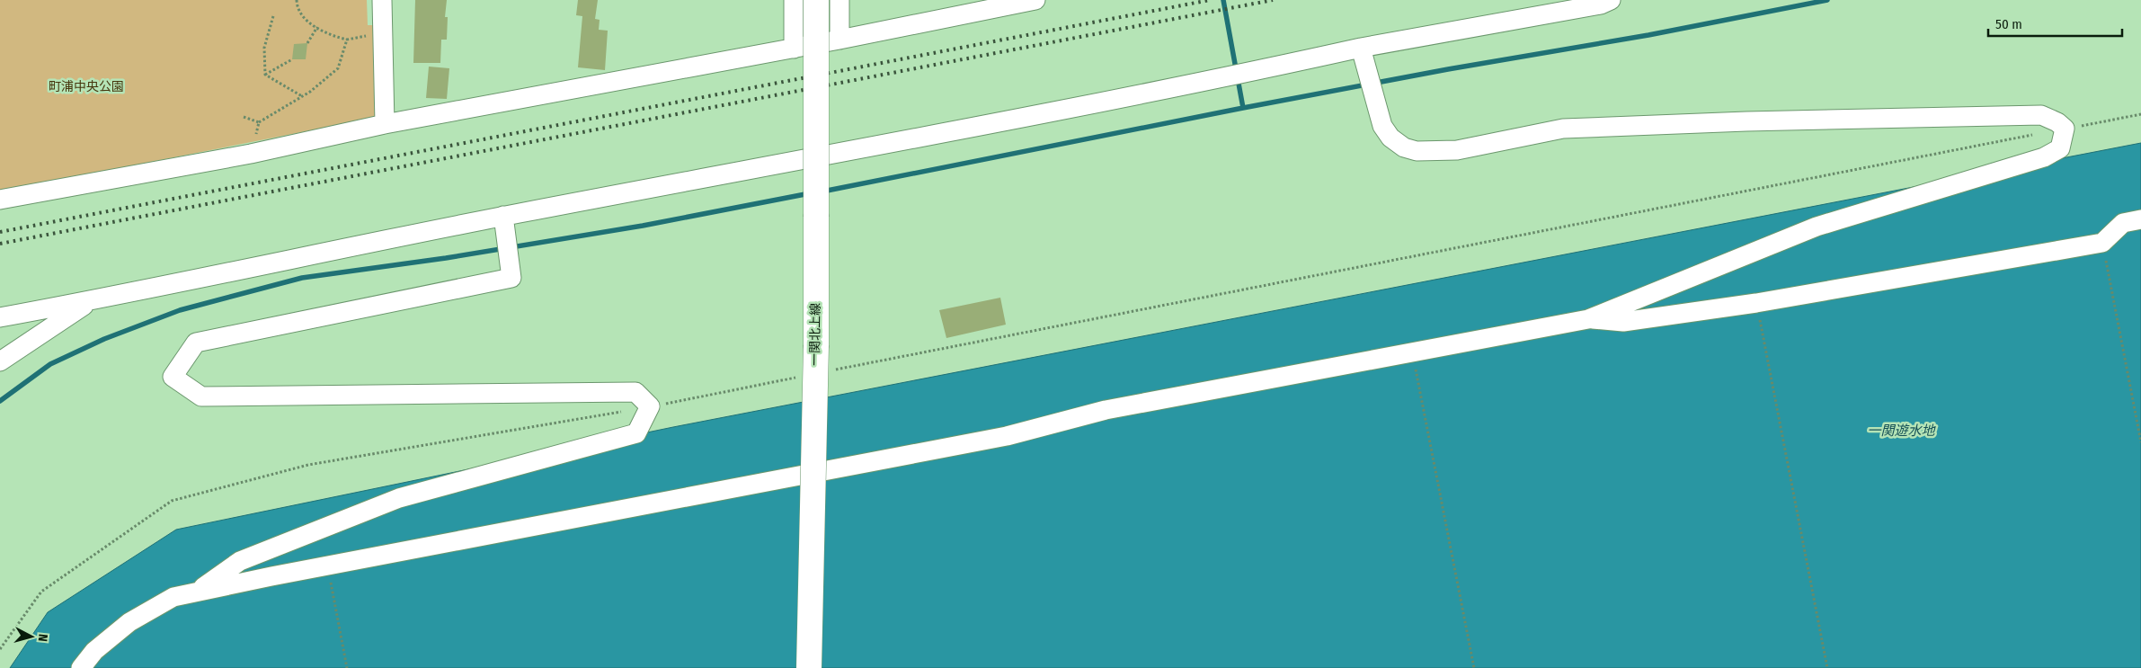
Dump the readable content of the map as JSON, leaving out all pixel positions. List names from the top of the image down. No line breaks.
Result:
{"streets":{"main road":["一関北上線"]},"water":["一関遊水地"],"parks":["町浦中央公園"],"scale_bar":"50 m","north":"right"}
